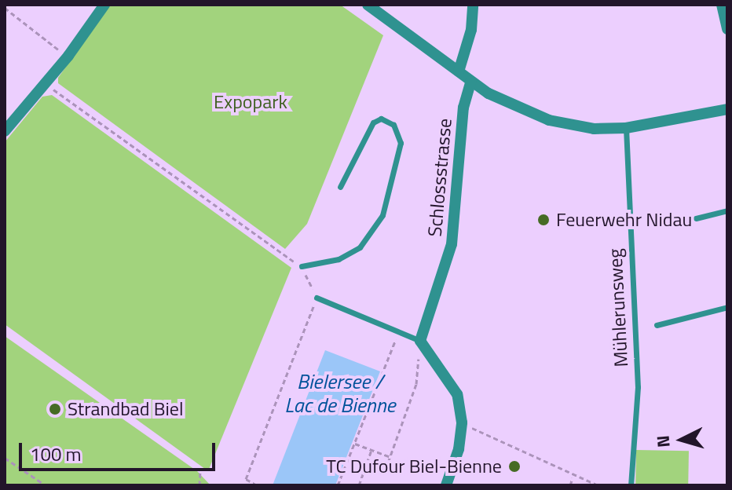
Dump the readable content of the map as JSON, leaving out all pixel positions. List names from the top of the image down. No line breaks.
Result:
{"streets":{"street":["Schlossstrasse"],"lane":["Mühlerunsweg"]},"water":["Bielersee / Lac de Bienne"],"parks":["Expopark"],"places":["Feuerwehr Nidau","Strandbad Biel","TC Dufour Biel-Bienne"],"scale_bar":"100 m","north":"left"}
